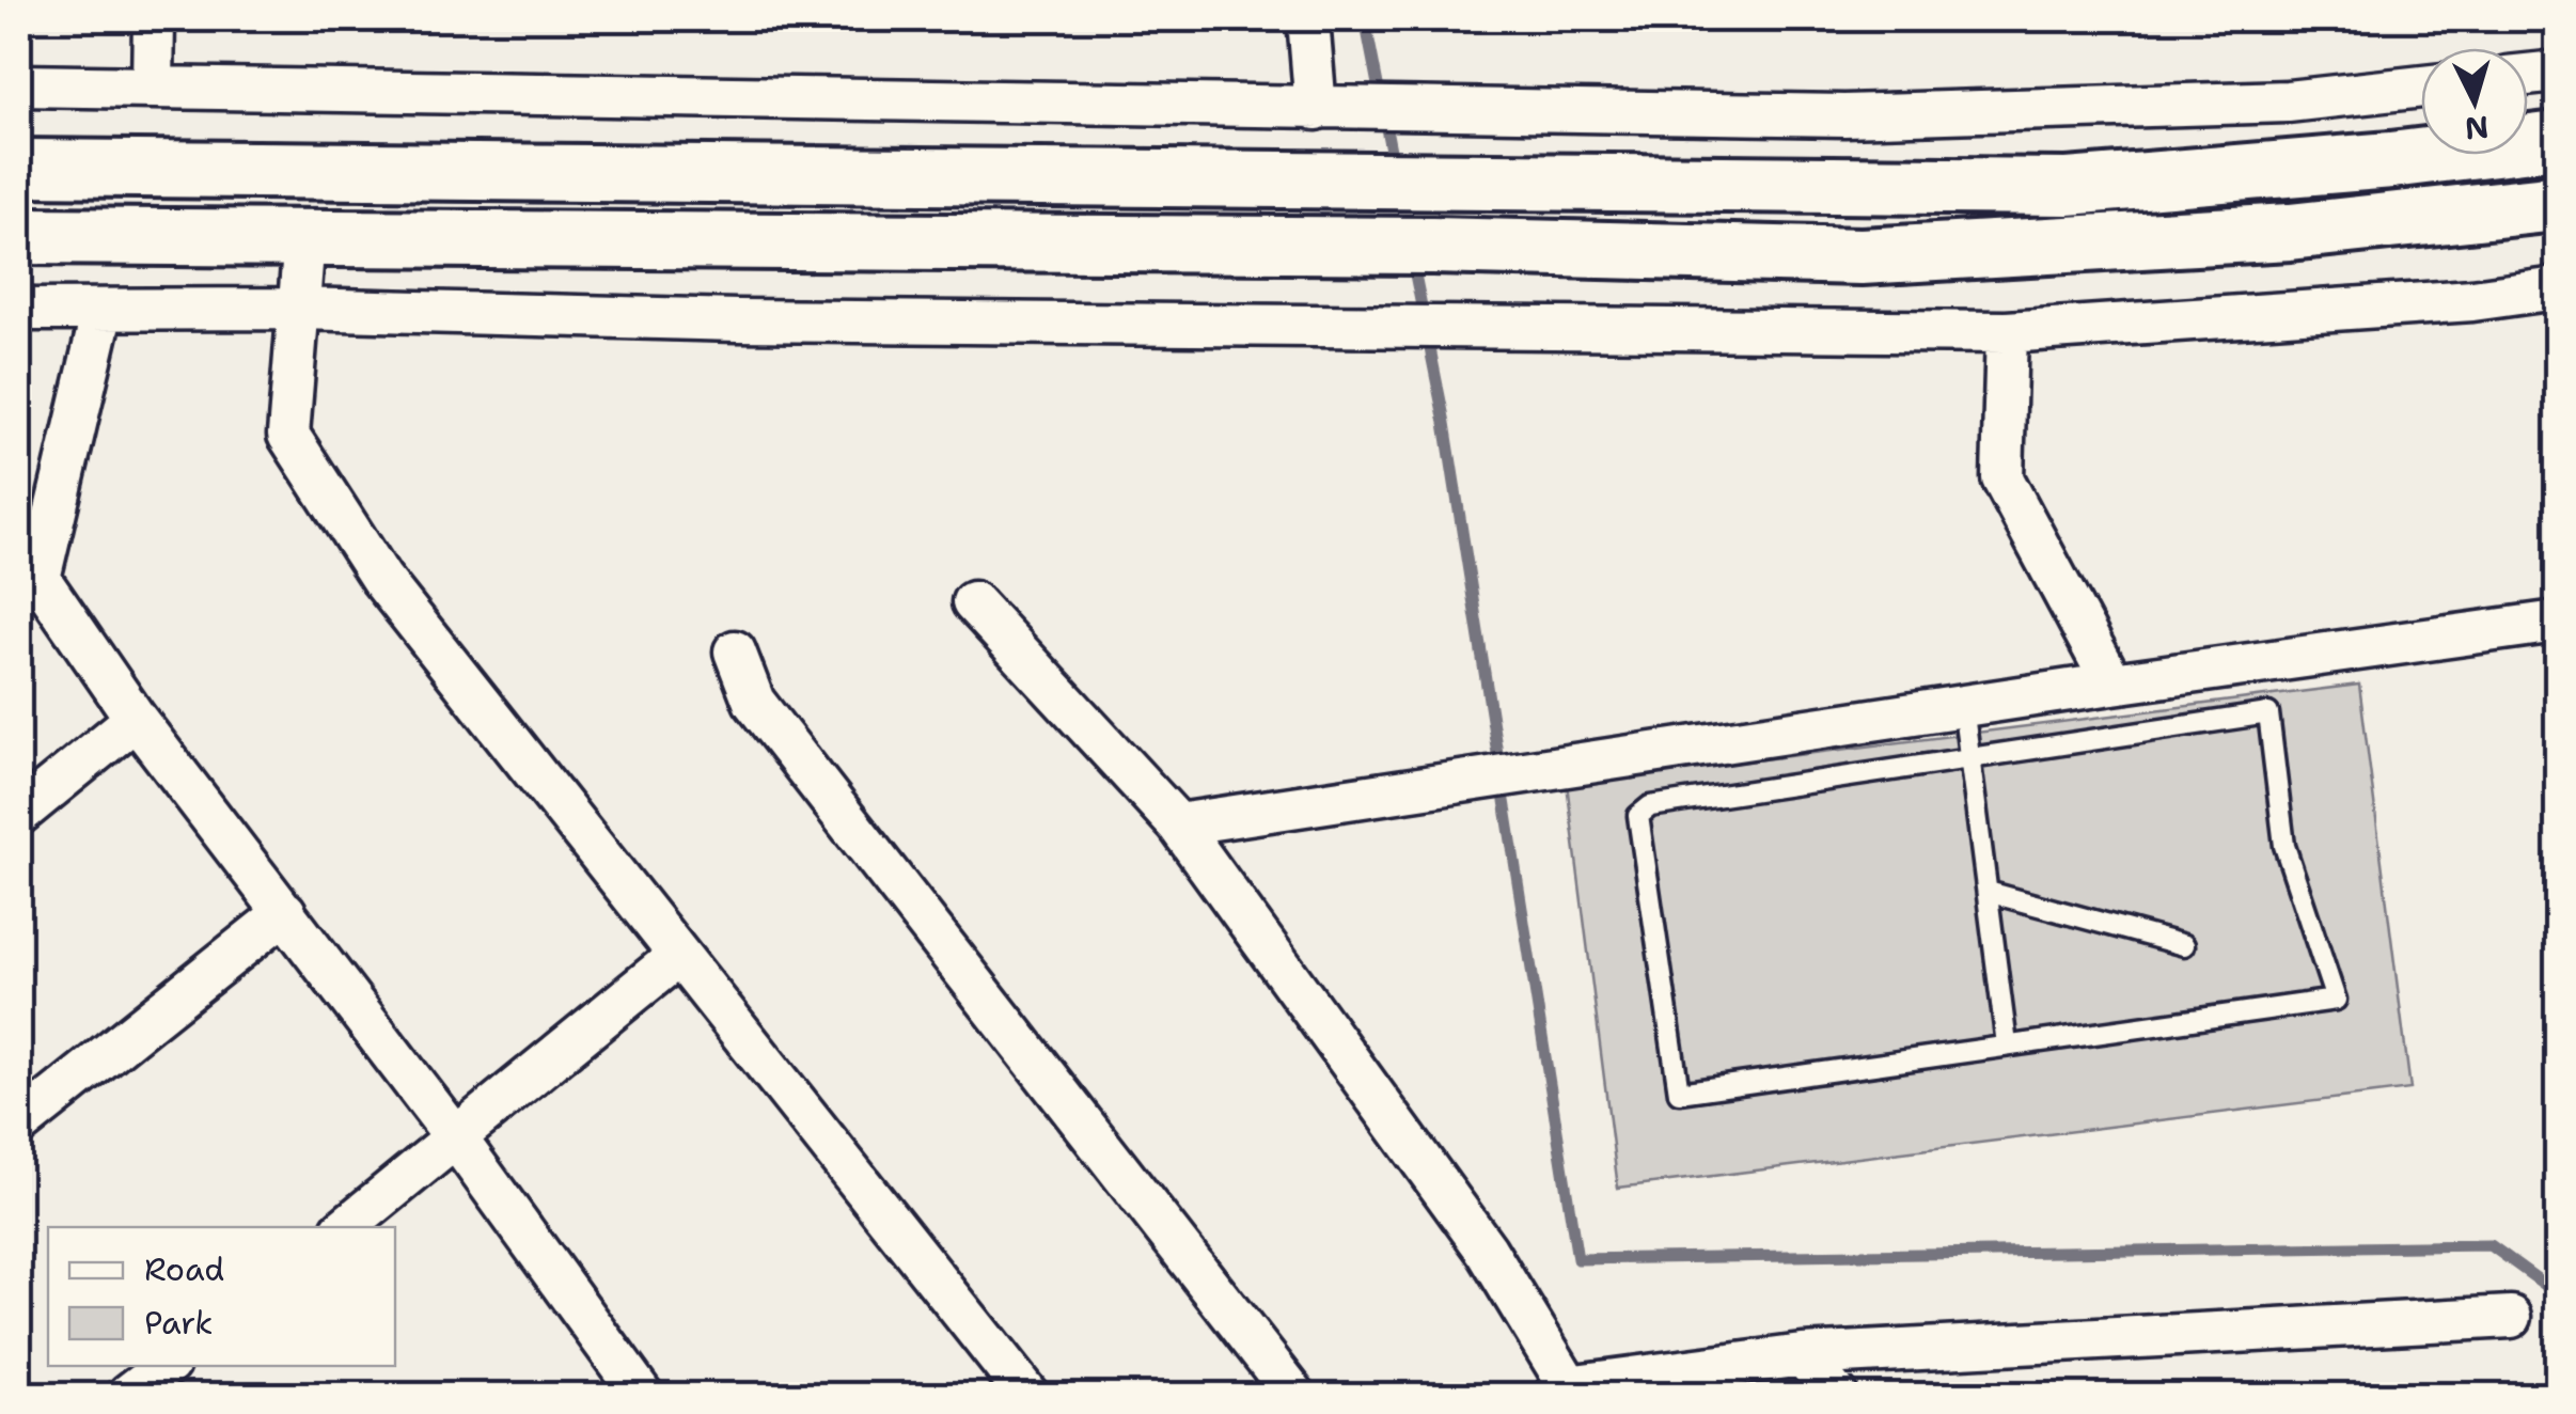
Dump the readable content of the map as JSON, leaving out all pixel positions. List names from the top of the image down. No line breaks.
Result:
{"legend":["Road","Park"],"north":"bottom"}
